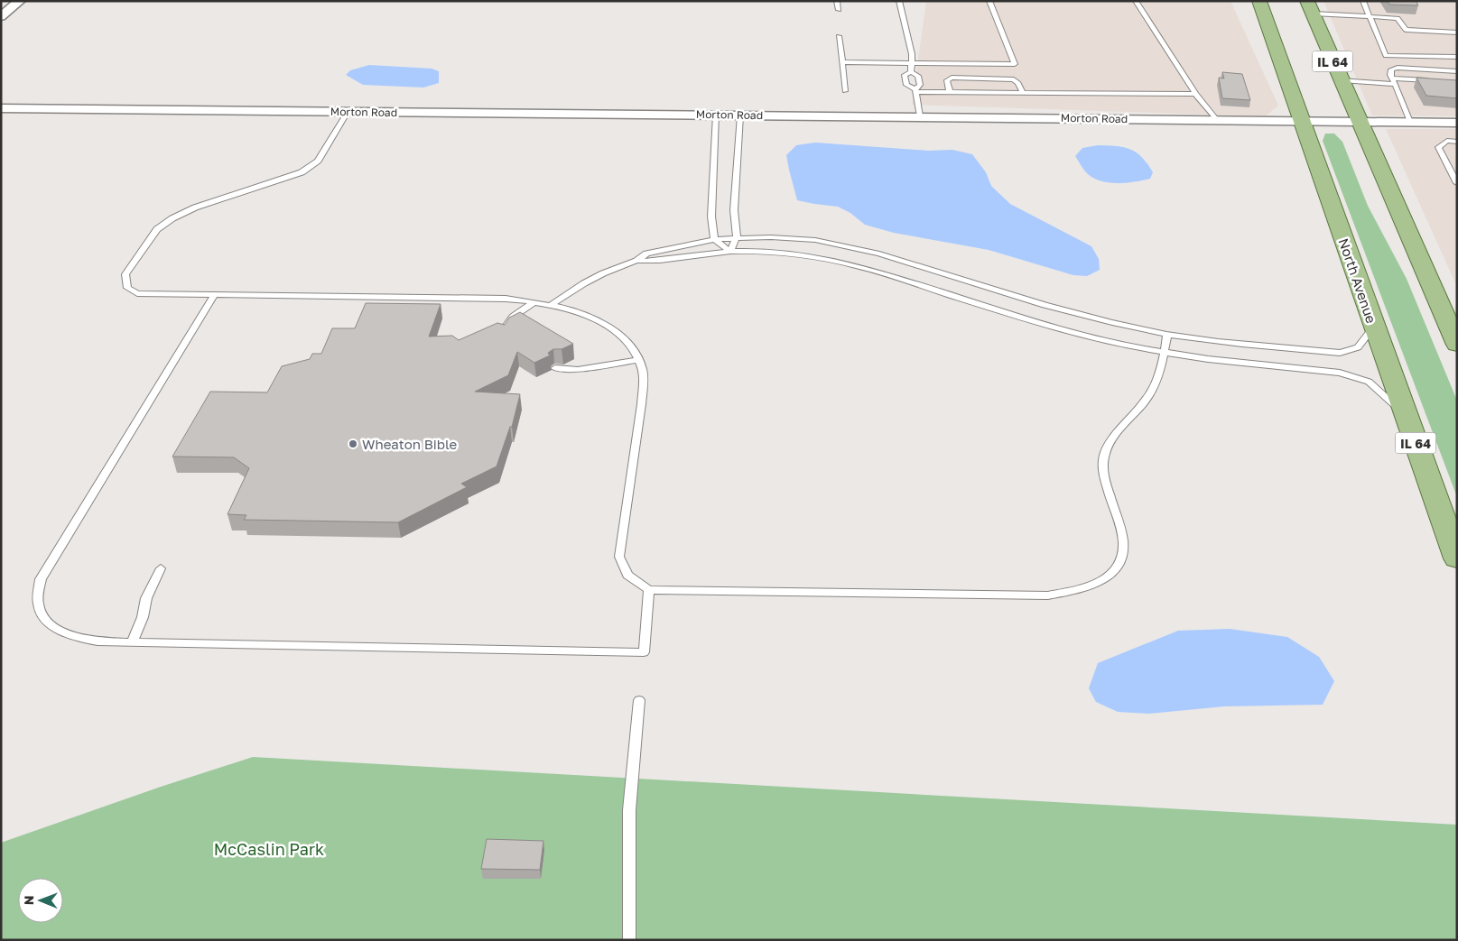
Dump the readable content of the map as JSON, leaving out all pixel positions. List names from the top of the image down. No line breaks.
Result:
{"streets":{"main road":["IL 64","North Avenue"],"street":["Morton Road"]},"crossings":[["IL 64","Morton Road"],["Morton Road","North Avenue"]],"parks":["McCaslin Park"],"places":["Wheaton Bible"],"north":"left"}
